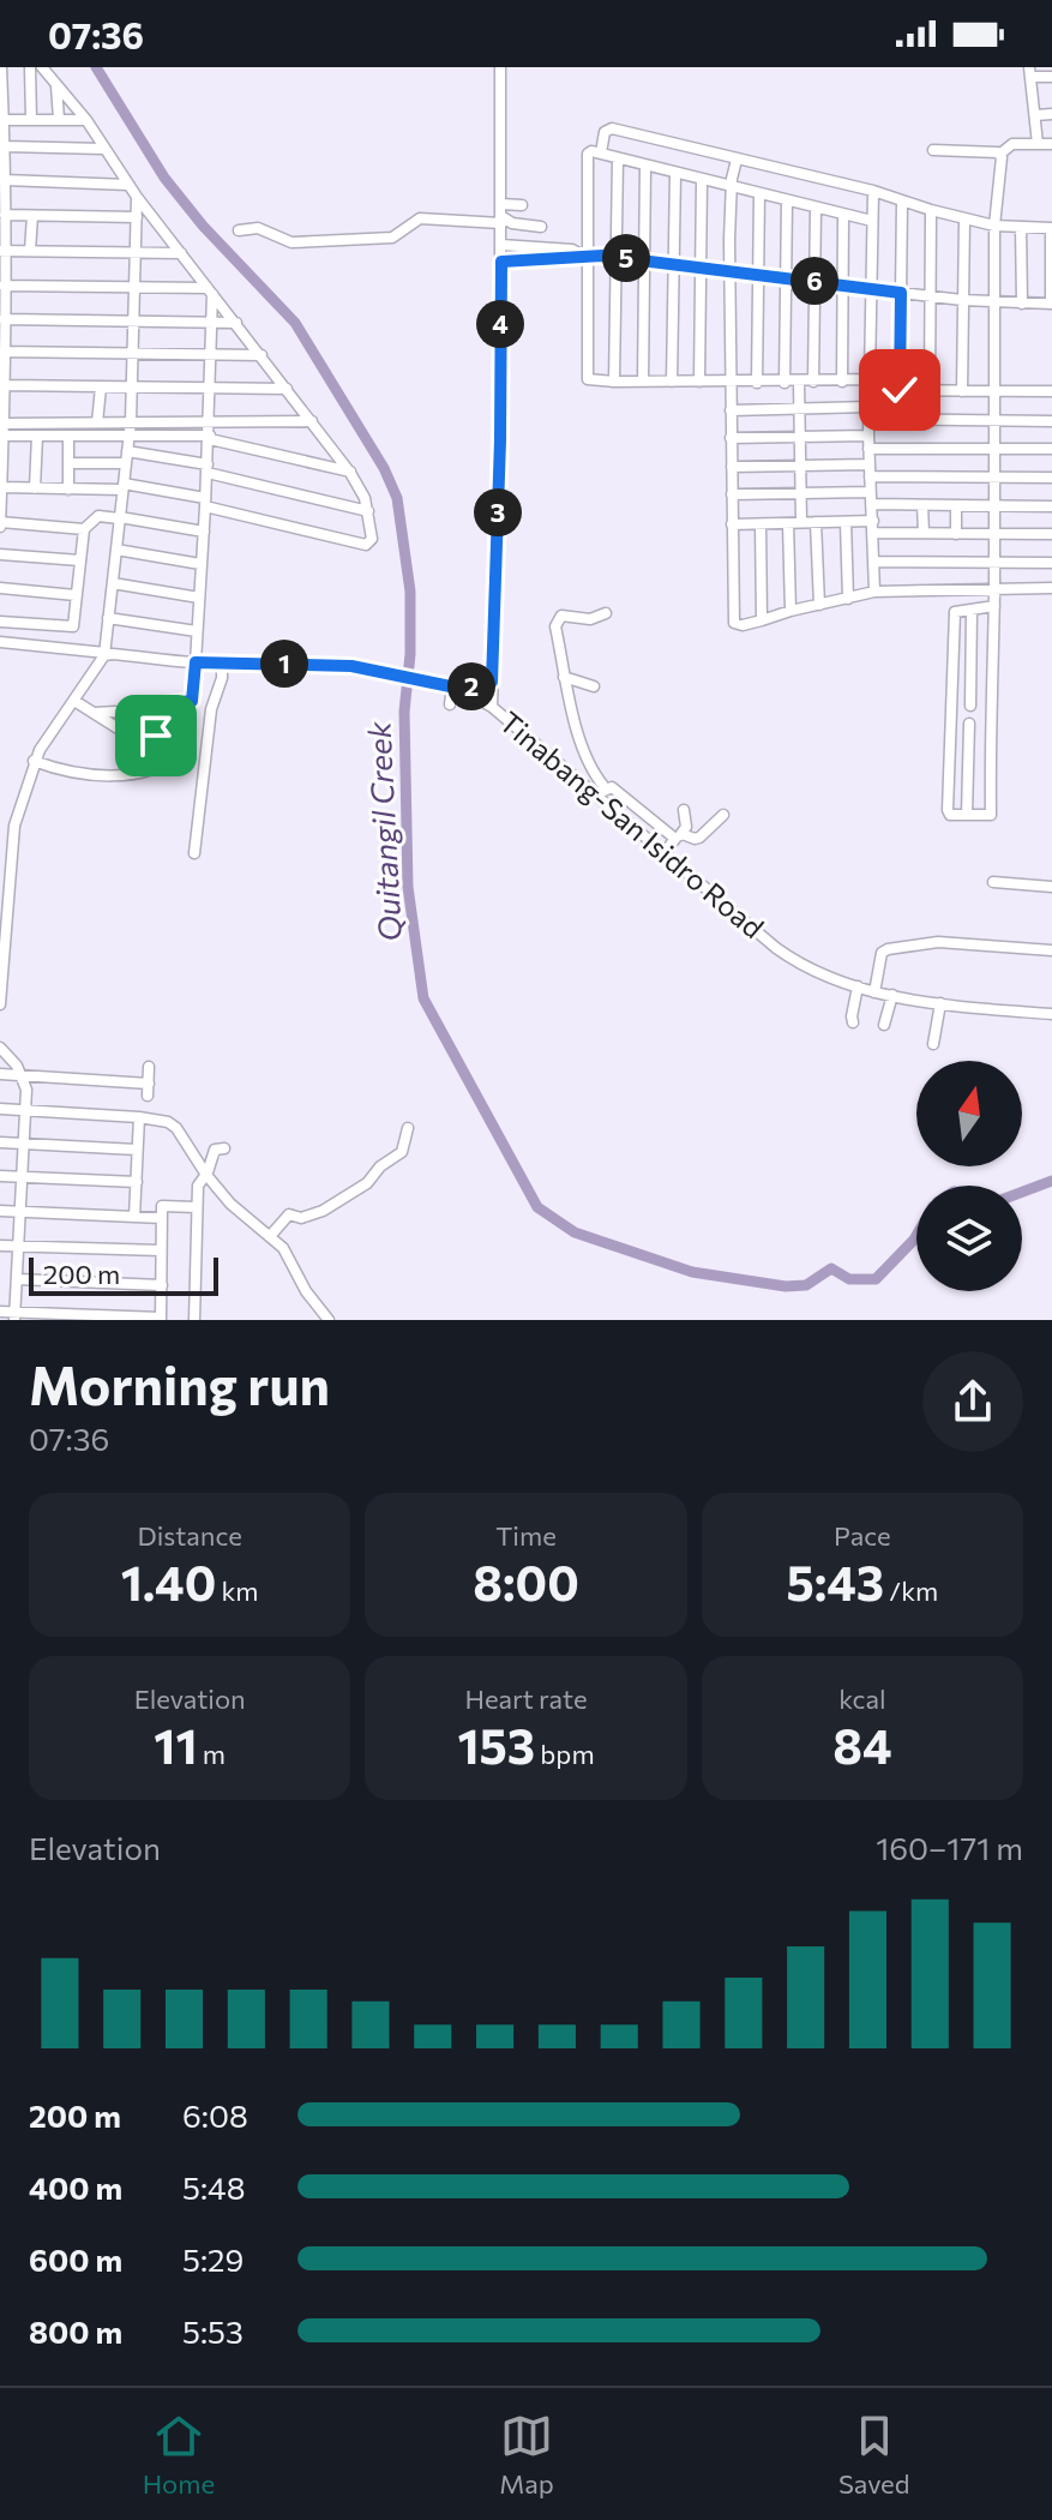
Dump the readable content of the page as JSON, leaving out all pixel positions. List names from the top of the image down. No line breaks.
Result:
{"streets":{"street":["Tinabang-San Isidro Road"]},"water":["Quitangil Creek"],"scale_bar":"200 m","north":"top","page":{"status":"07:36","pins":["5","6","4","3","1","2"],"scale":"200 m","heading":["Morning run","07:36"],"stats":[["Distance","1.40 km"],["Time","8:00"],["Pace","5:43 /km"],["Elevation","11 m"],["Heart rate","153 bpm"],["kcal","84"]],"chart":["Elevation","160–171 m"],"list":[{"name":"200 m","note":"6:08"},{"name":"400 m","note":"5:48"},{"name":"600 m","note":"5:29"},{"name":"800 m","note":"5:53"}],"tabs":["Home","Map","Saved"]}}
